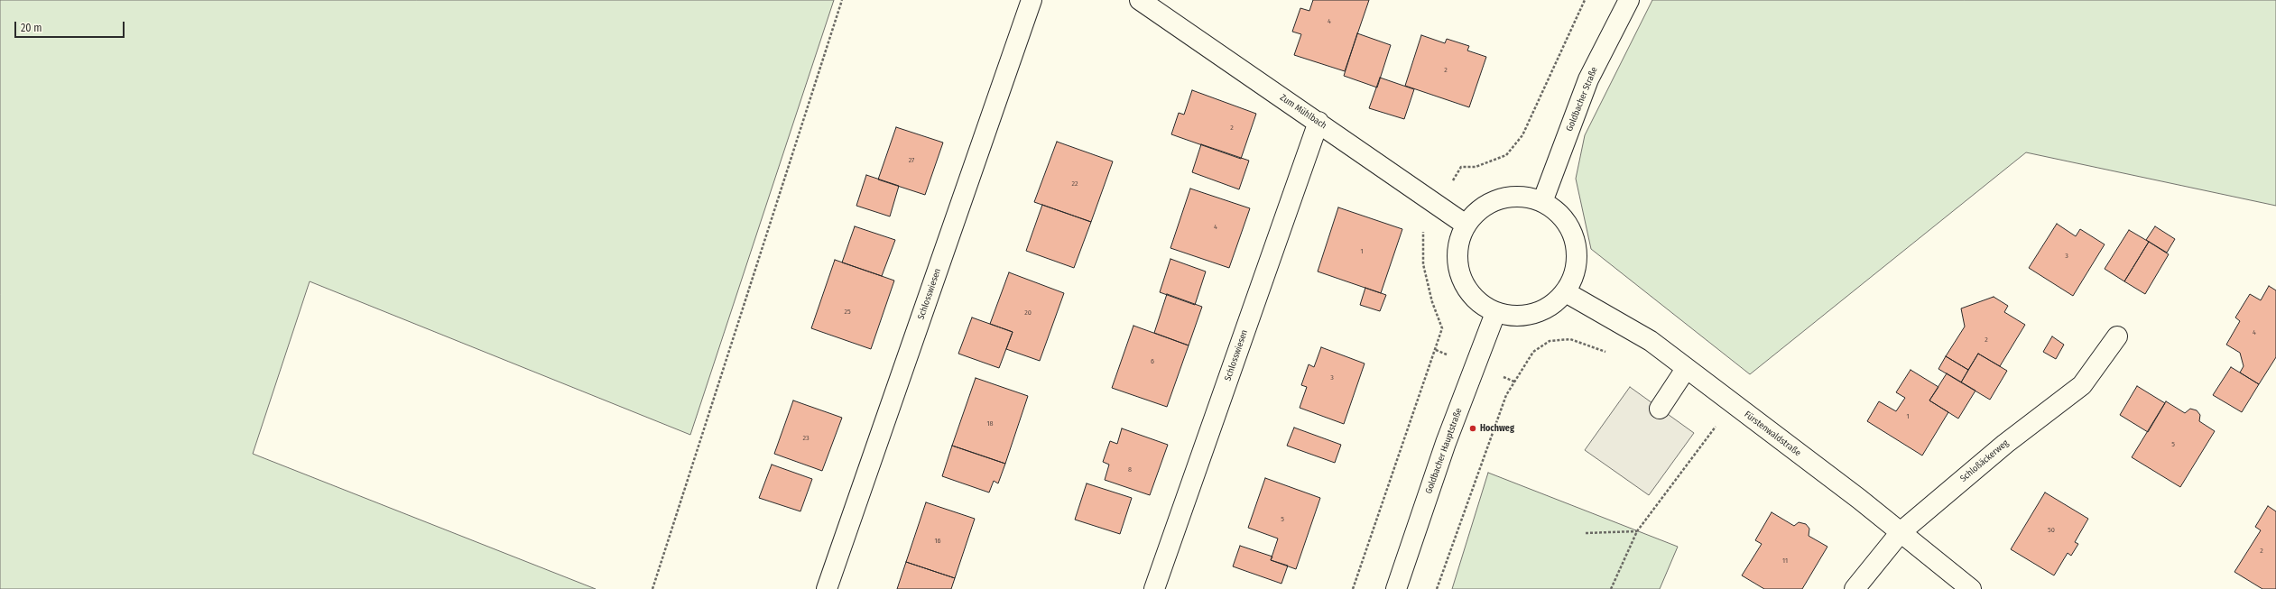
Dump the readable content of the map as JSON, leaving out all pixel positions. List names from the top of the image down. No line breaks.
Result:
{"streets":{"street":["Goldbacher Straße","Zum Mühlbach","Schlosswiesen","Fürstenwaldstraße","Goldbacher Hauptstraße","Schloßäckerweg"]},"crossings":[["Goldbacher Straße","Zum Mühlbach"],["Goldbacher Straße","Fürstenwaldstraße"],["Goldbacher Straße","Goldbacher Hauptstraße"],["Zum Mühlbach","Schlosswiesen"],["Zum Mühlbach","Fürstenwaldstraße"],["Zum Mühlbach","Goldbacher Hauptstraße"],["Fürstenwaldstraße","Goldbacher Hauptstraße"],["Fürstenwaldstraße","Schloßäckerweg"]],"places":["Hochweg"],"house_numbers":["4","2","2","27","22","4","1","3","25","20","4","2","6","3","1","18","23","5","8","5","50","16","2","11"],"scale_bar":"20 m"}
